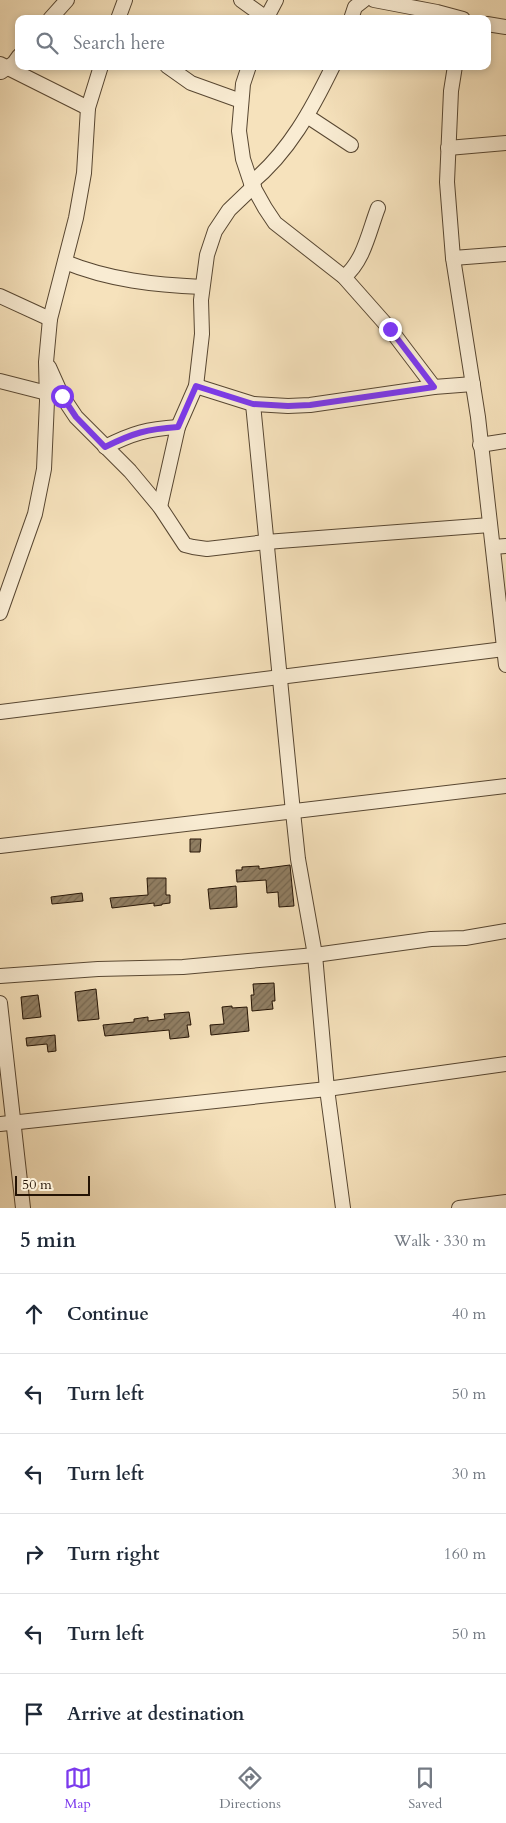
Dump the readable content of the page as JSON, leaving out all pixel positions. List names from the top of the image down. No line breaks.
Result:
{"scale_bar":"50 m","page":{"search":"Search here","scale":"50 m","heading":["5 min","Walk · 330 m"],"list":[["Continue","40 m"],["Turn left","50 m"],["Turn left","30 m"],["Turn right","160 m"],["Turn left","50 m"],"Arrive at destination"],"nav":["Map","Directions","Saved"]}}
